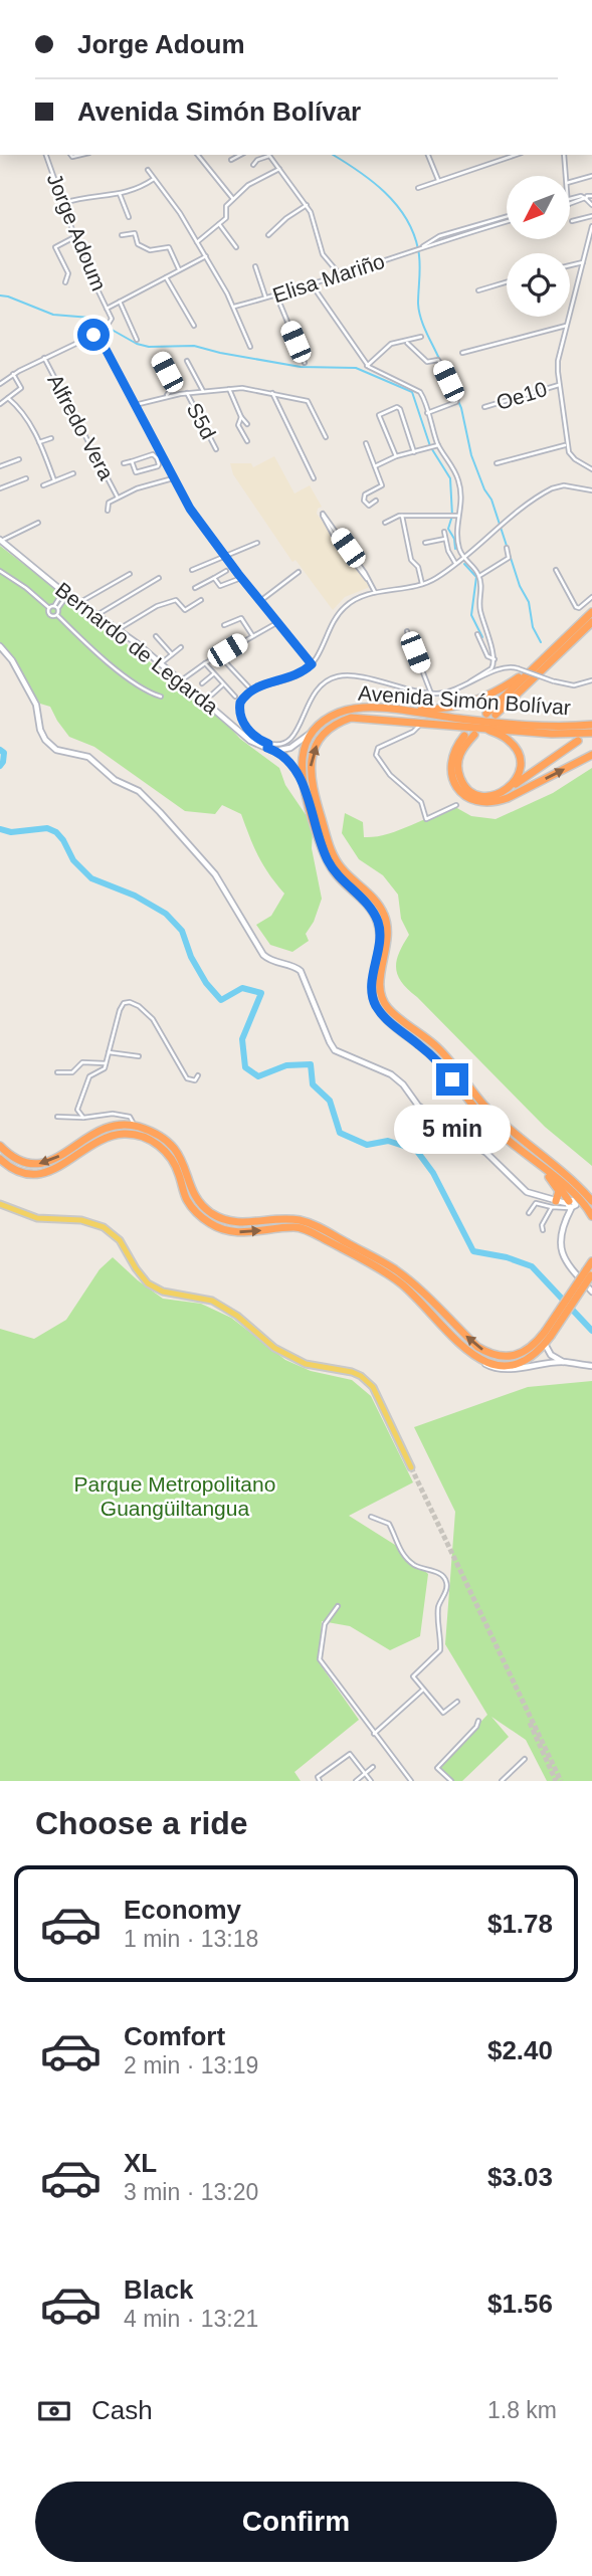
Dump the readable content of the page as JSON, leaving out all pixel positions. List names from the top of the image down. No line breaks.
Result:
{"streets":{"highway":["Avenida Simón Bolívar"],"street":["Jorge Adoum","Elisa Mariño","Oe10","S5d","Alfredo Vera","Bernardo de Legarda"]},"parks":["Parque Metropolitano Guangüiltangua"],"north":"bottom left","page":{"banner":["Jorge Adoum","Avenida Simón Bolívar"],"bubble":"5 min","heading":"Choose a ride","list":[{"name":"Economy","note":"1 min · 13:18","value":"$1.78"},{"name":"Comfort","note":"2 min · 13:19","value":"$2.40"},{"name":"XL","note":"3 min · 13:20","value":"$3.03"},{"name":"Black","note":"4 min · 13:21","value":"$1.56"}],"pay":["Cash","1.8 km"],"buttons":"Confirm"}}
